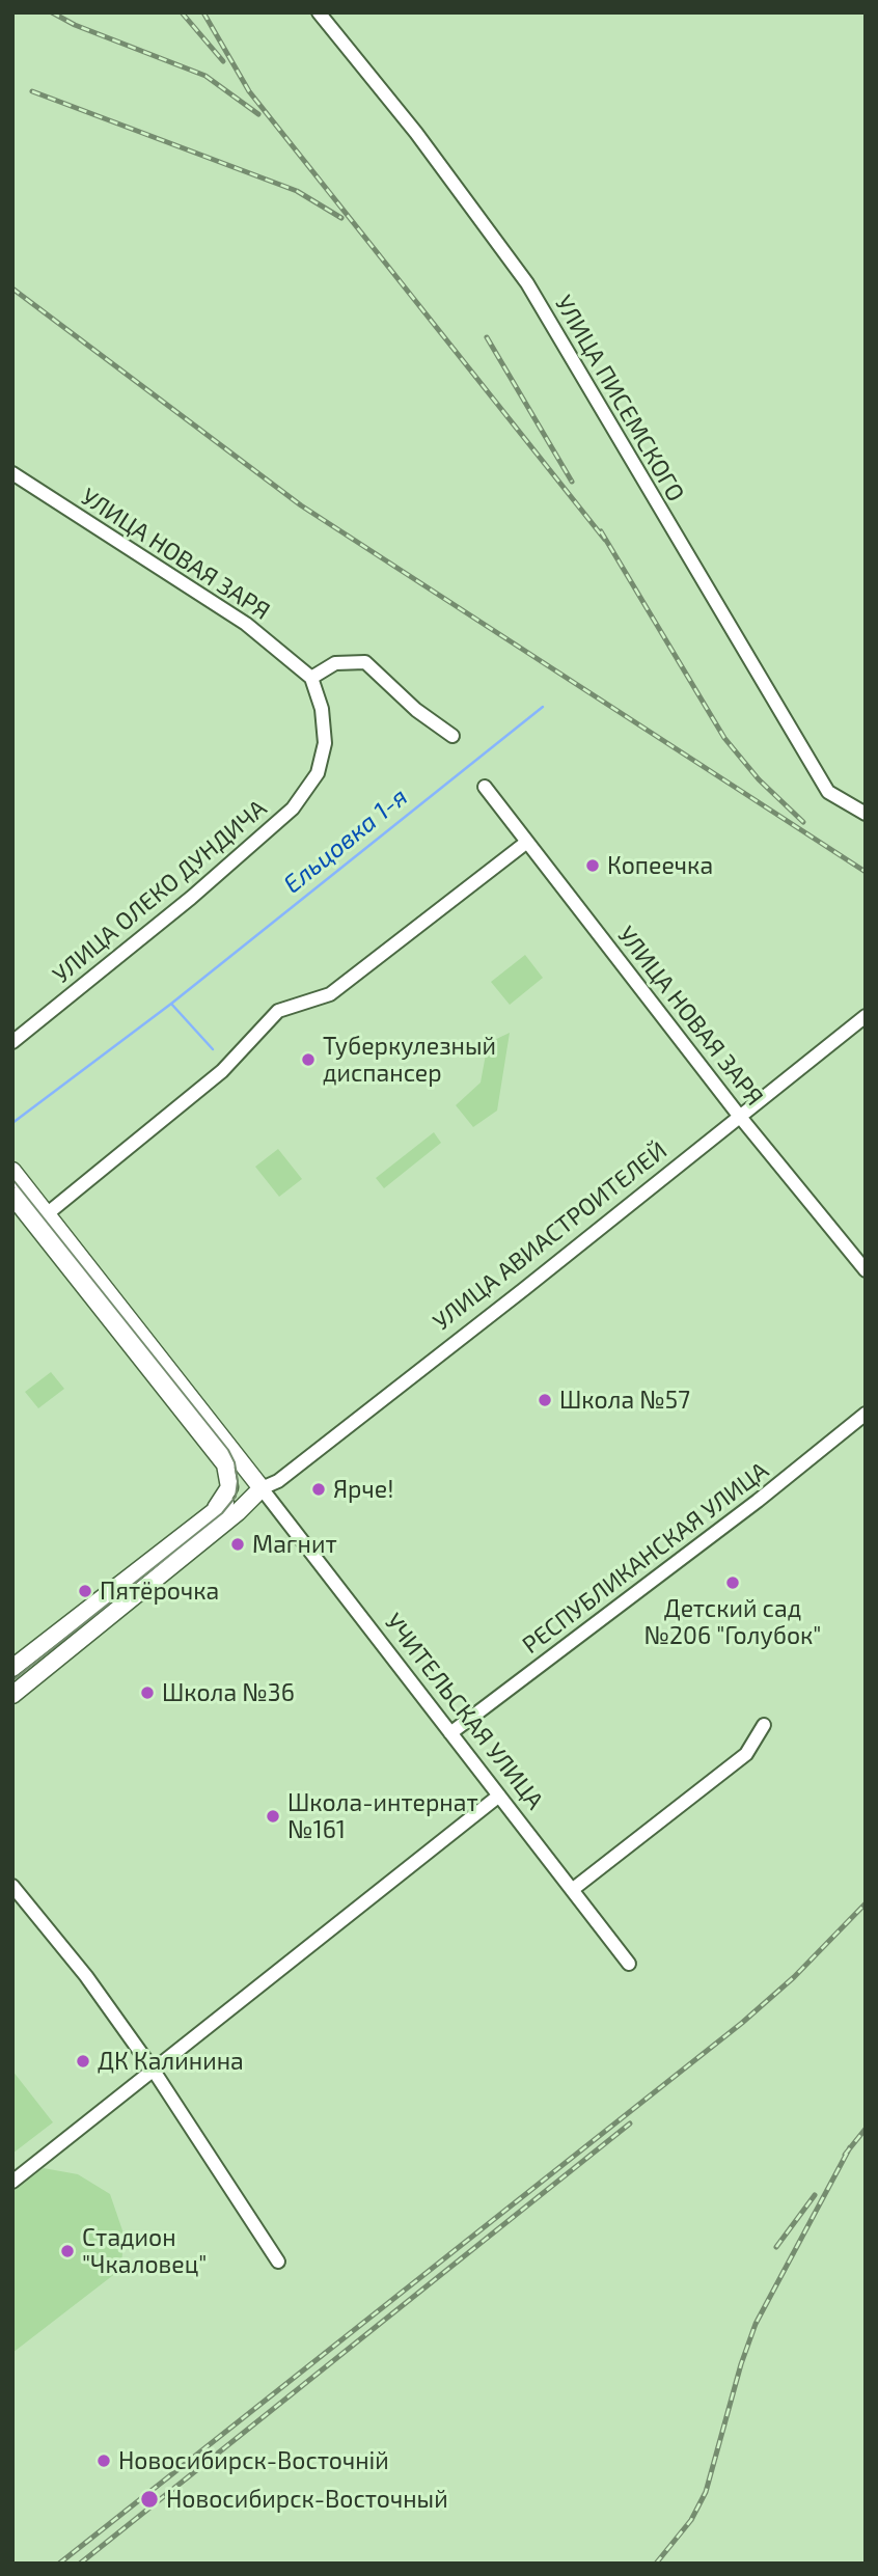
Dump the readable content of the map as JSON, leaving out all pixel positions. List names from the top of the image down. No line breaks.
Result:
{"streets":{"main road":["УЛИЦА АВИАСТРОИТЕЛЕЙ","УЧИТЕЛЬСКАЯ УЛИЦА"],"street":["УЛИЦА ПИСЕМСКОГО","УЛИЦА НОВАЯ ЗАРЯ","УЛИЦА ОЛЕКО ДУНДИЧА","РЕСПУБЛИКАНСКАЯ УЛИЦА"]},"crossings":[["УЛИЦА НОВАЯ ЗАРЯ","УЛИЦА ОЛЕКО ДУНДИЧА"],["УЛИЦА НОВАЯ ЗАРЯ","УЛИЦА АВИАСТРОИТЕЛЕЙ"],["УЛИЦА АВИАСТРОИТЕЛЕЙ","УЧИТЕЛЬСКАЯ УЛИЦА"],["РЕСПУБЛИКАНСКАЯ УЛИЦА","УЧИТЕЛЬСКАЯ УЛИЦА"]],"water":["Ельцовка 1-я"],"places":["Копеечка","Туберкулезный диспансер","Школа №57","Ярче!","Магнит","Детский сад №206 \"Голубок\"","Пятёрочка","Школа №36","Школа-интернат №161","ДК Калинина","Стадион \"Чкаловец\"","Новосибирск-Восточній","Новосибирск-Восточный"]}
